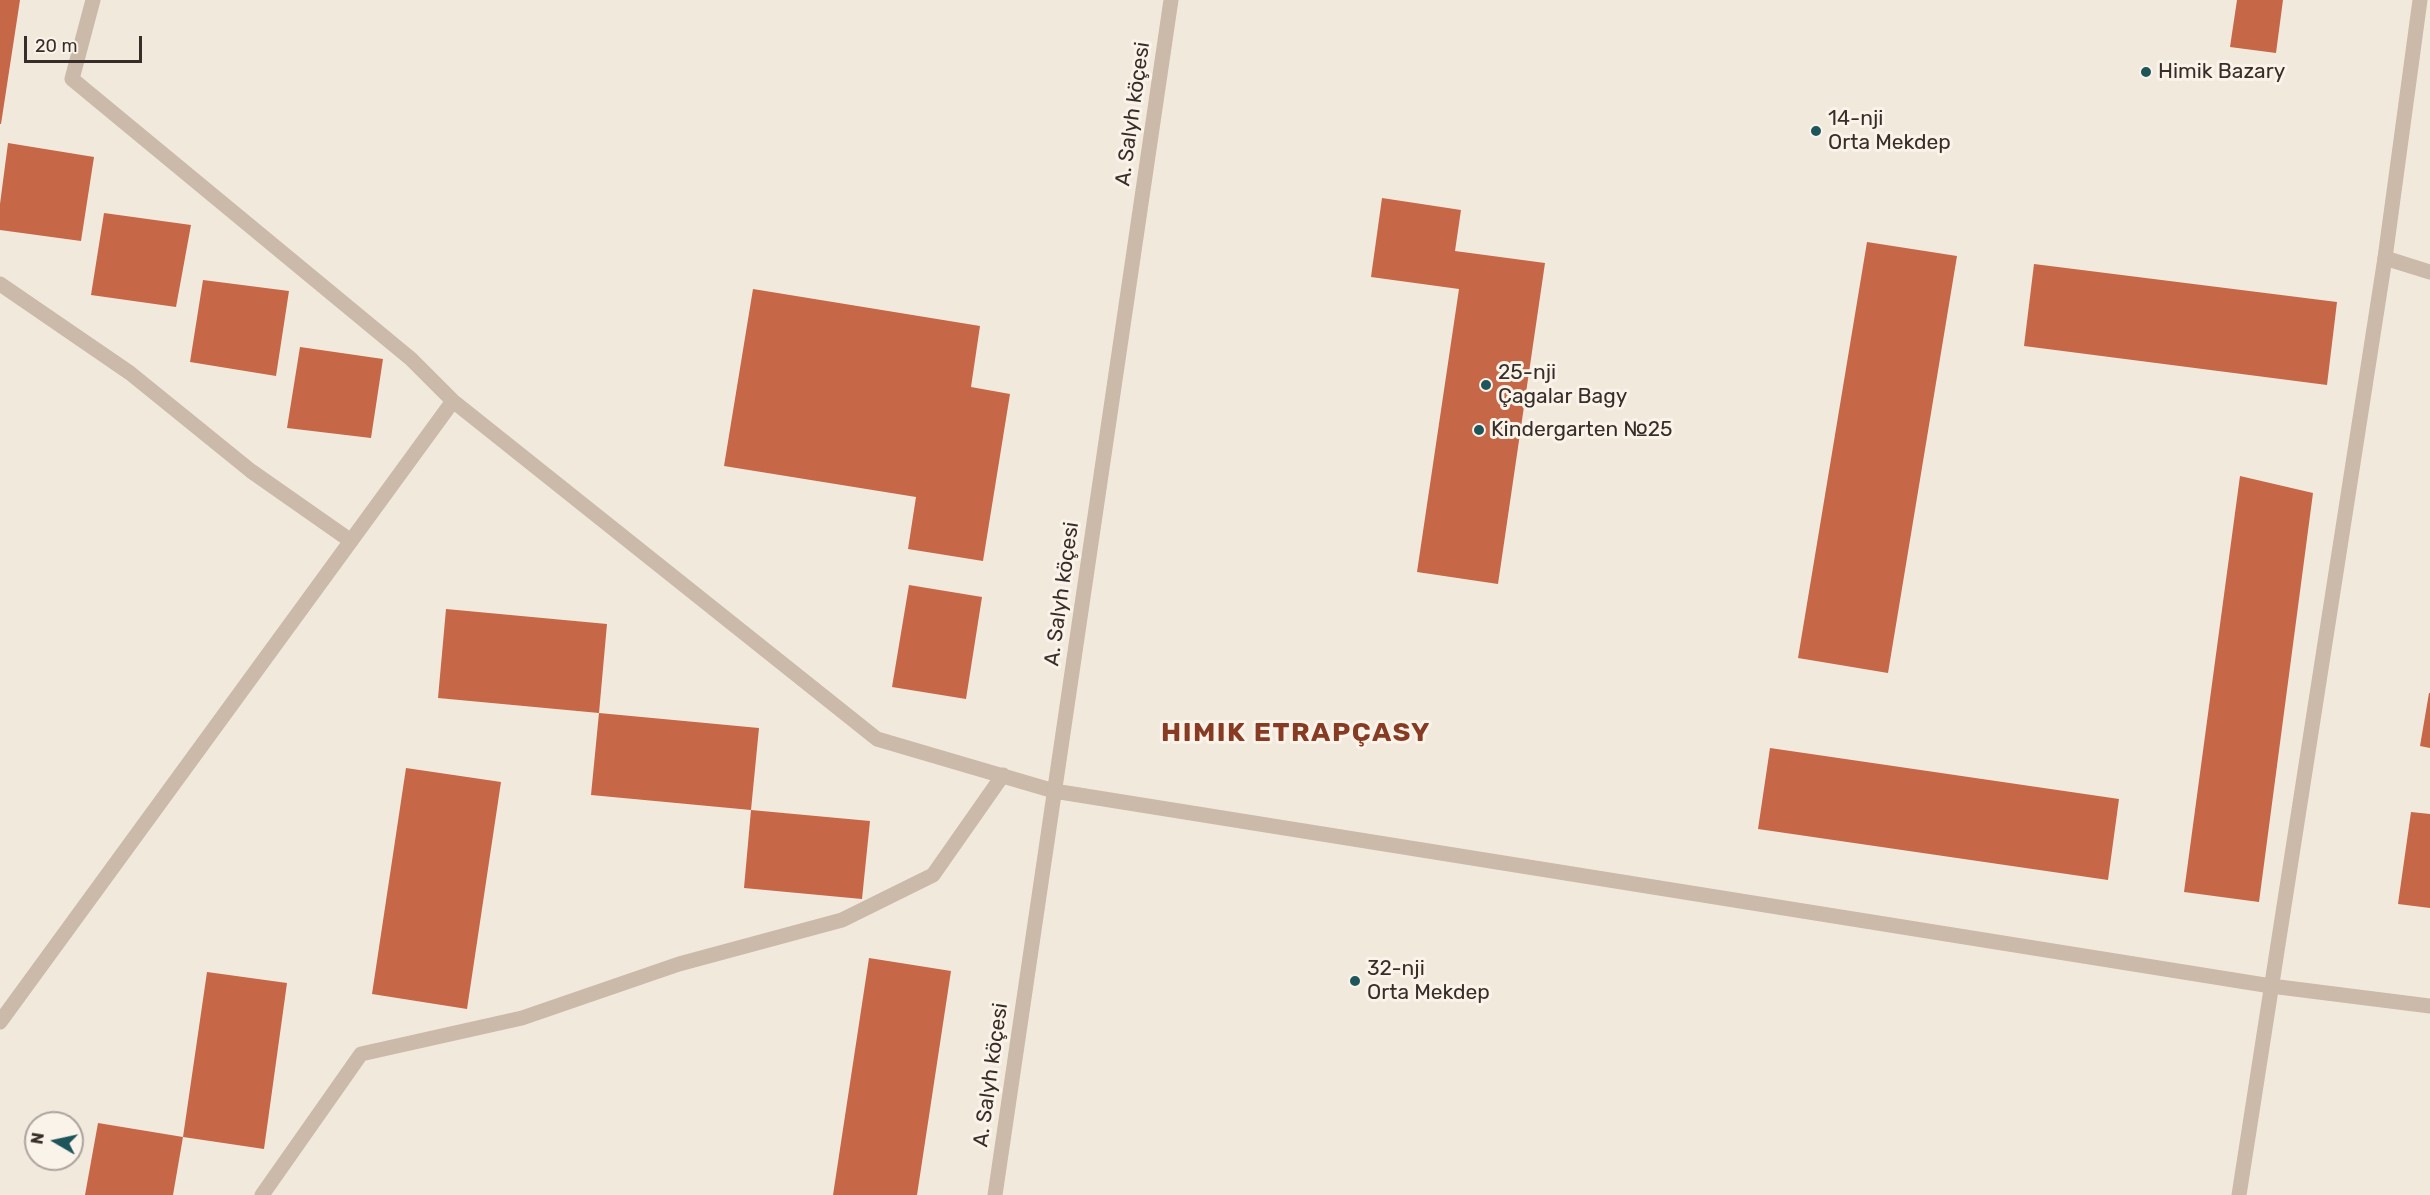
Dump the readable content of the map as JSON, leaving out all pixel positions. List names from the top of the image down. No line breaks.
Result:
{"streets":{"street":["A. Salyh köçesi"]},"districts":["HIMIK ETRAPÇASY"],"places":["Himik Bazary","14-nji Orta Mekdep","25-nji Çagalar Bagy","Kindergarten №25","32-nji Orta Mekdep"],"scale_bar":"20 m","north":"left"}
